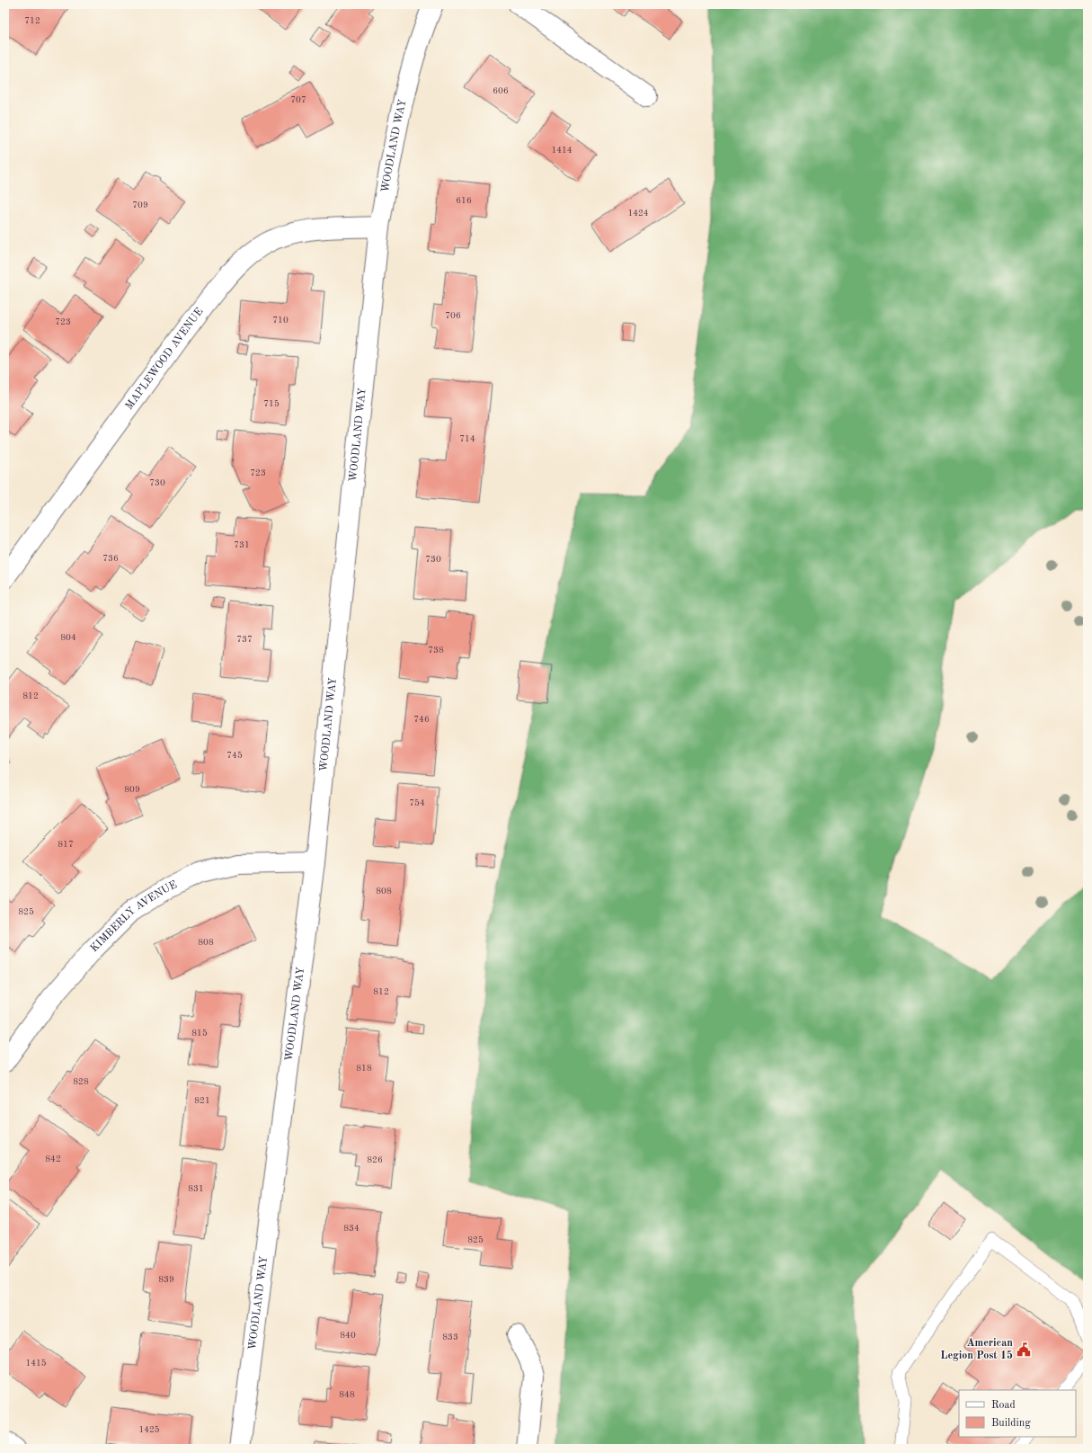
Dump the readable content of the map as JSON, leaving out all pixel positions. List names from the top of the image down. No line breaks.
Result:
{"streets":{"street":["WOODLAND WAY","MAPLEWOOD AVENUE","KIMBERLY AVENUE"]},"crossings":[["WOODLAND WAY","MAPLEWOOD AVENUE"],["WOODLAND WAY","KIMBERLY AVENUE"]],"places":{"public building":["American Legion Post 15"]},"house_numbers":["712","606","707","1414","616","709","1424","706","710","723","715","714","723","730","731","736","730","804","737","738","812","746","745","809","754","817","808","825","808","812","815","818","828","821","842","826","831","834","825","839","840","833","1415","848","1425"],"legend":["Road","Building"]}
